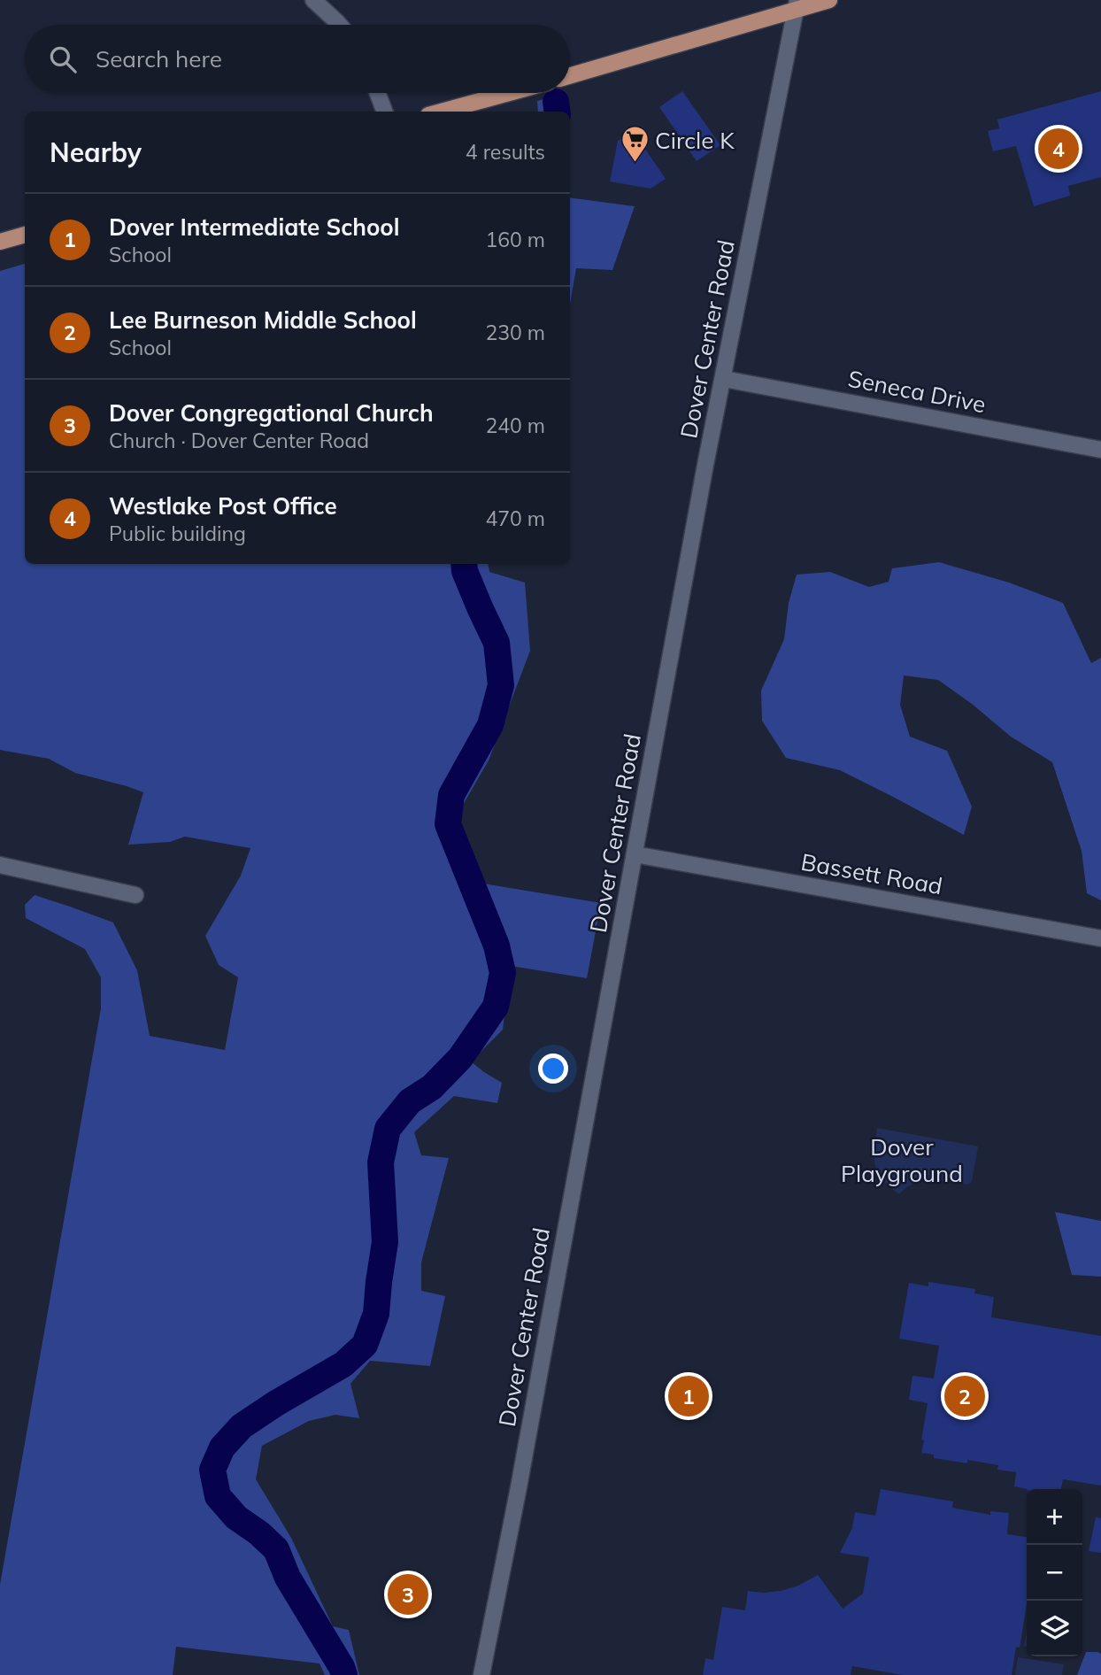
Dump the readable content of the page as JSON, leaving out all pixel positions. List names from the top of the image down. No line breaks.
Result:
{"streets":{"street":["Dover Center Road","Seneca Drive","Bassett Road"]},"crossings":[["Dover Center Road","Seneca Drive"],["Dover Center Road","Bassett Road"]],"parks":["Dover Playground"],"places":{"supermarket":["Circle K"]},"page":{"search":"Search here","heading":["Nearby","4 results"],"pins":["4","1","2","3"],"list":[{"mark":"1","name":"Dover Intermediate School","note":"School","value":"160 m"},{"mark":"2","name":"Lee Burneson Middle School","note":"School","value":"230 m"},{"mark":"3","name":"Dover Congregational Church","note":"Church · Dover Center Road","value":"240 m"},{"mark":"4","name":"Westlake Post Office","note":"Public building","value":"470 m"}],"map_buttons":["+","−"]}}
